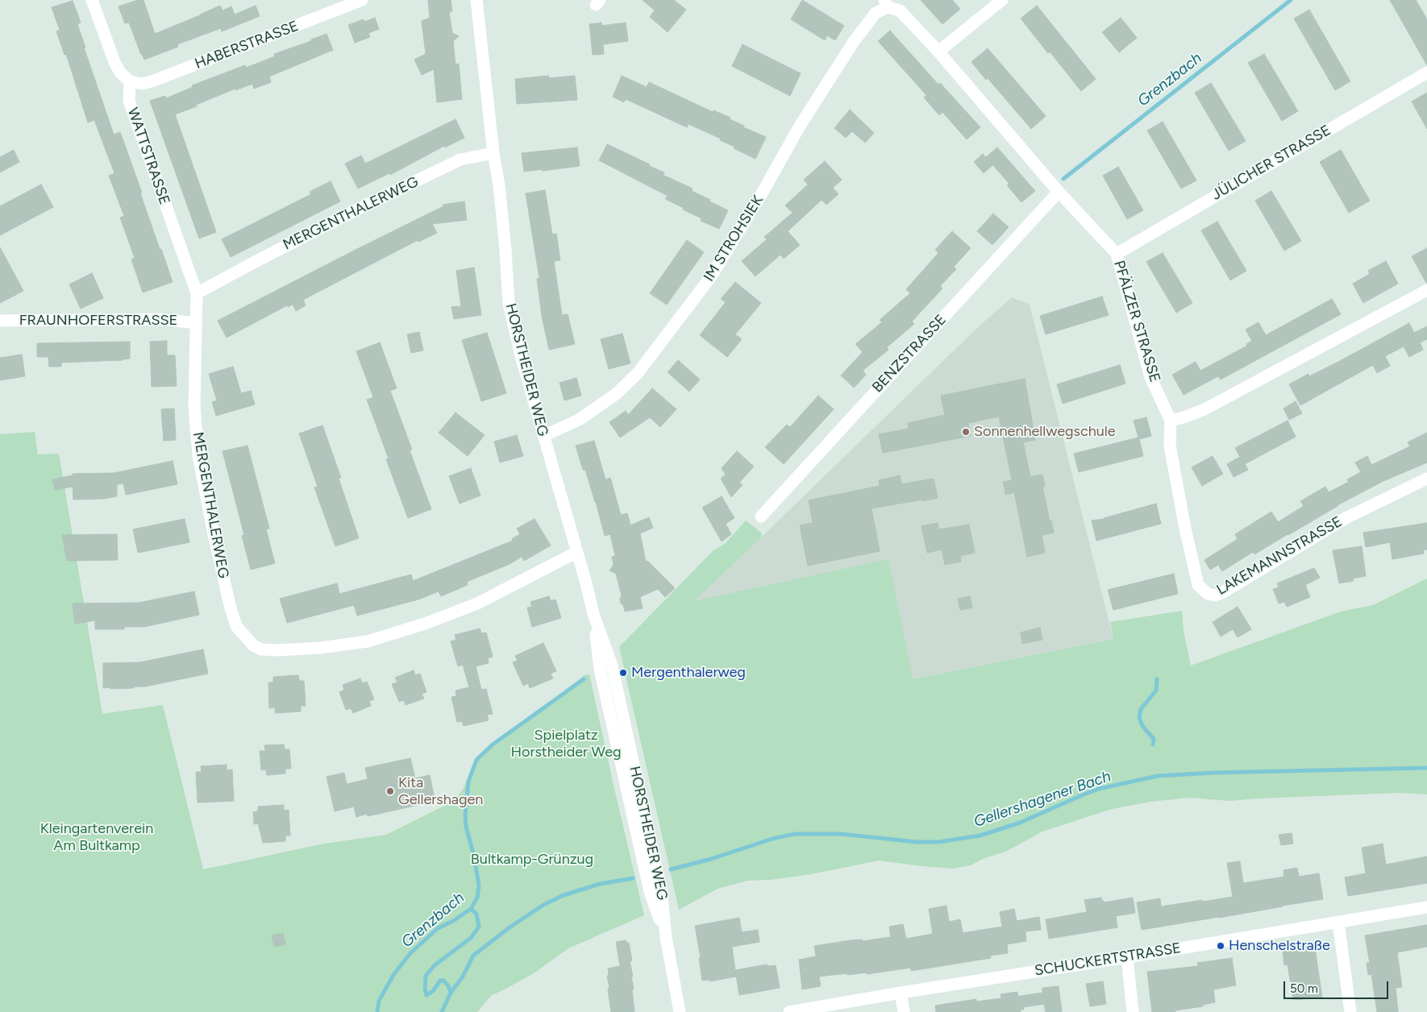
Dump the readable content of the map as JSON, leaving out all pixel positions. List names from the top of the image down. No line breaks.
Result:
{"streets":{"street":["HABERSTRASSE","WATTSTRASSE","JÜLICHER STRASSE","MERGENTHALERWEG","IM STROHSIEK","FRAUNHOFERSTRASSE","PFÄLZER STRASSE","BENZSTRASSE","HORSTHEIDER WEG","LAKEMANNSTRASSE","SCHUCKERTSTRASSE"]},"crossings":[["HABERSTRASSE","WATTSTRASSE"],["WATTSTRASSE","MERGENTHALERWEG"],["JÜLICHER STRASSE","PFÄLZER STRASSE"],["MERGENTHALERWEG","FRAUNHOFERSTRASSE"],["MERGENTHALERWEG","HORSTHEIDER WEG"],["IM STROHSIEK","PFÄLZER STRASSE"],["IM STROHSIEK","HORSTHEIDER WEG"],["PFÄLZER STRASSE","BENZSTRASSE"],["PFÄLZER STRASSE","LAKEMANNSTRASSE"]],"water":["Grenzbach","Gellershagener Bach"],"parks":["Spielplatz Horstheider Weg","Kleingartenverein Am Bultkamp","Bultkamp-Grünzug"],"places":["Sonnenhellwegschule","Mergenthalerweg","Kita Gellershagen","Henschelstraße"],"scale_bar":"50 m"}
